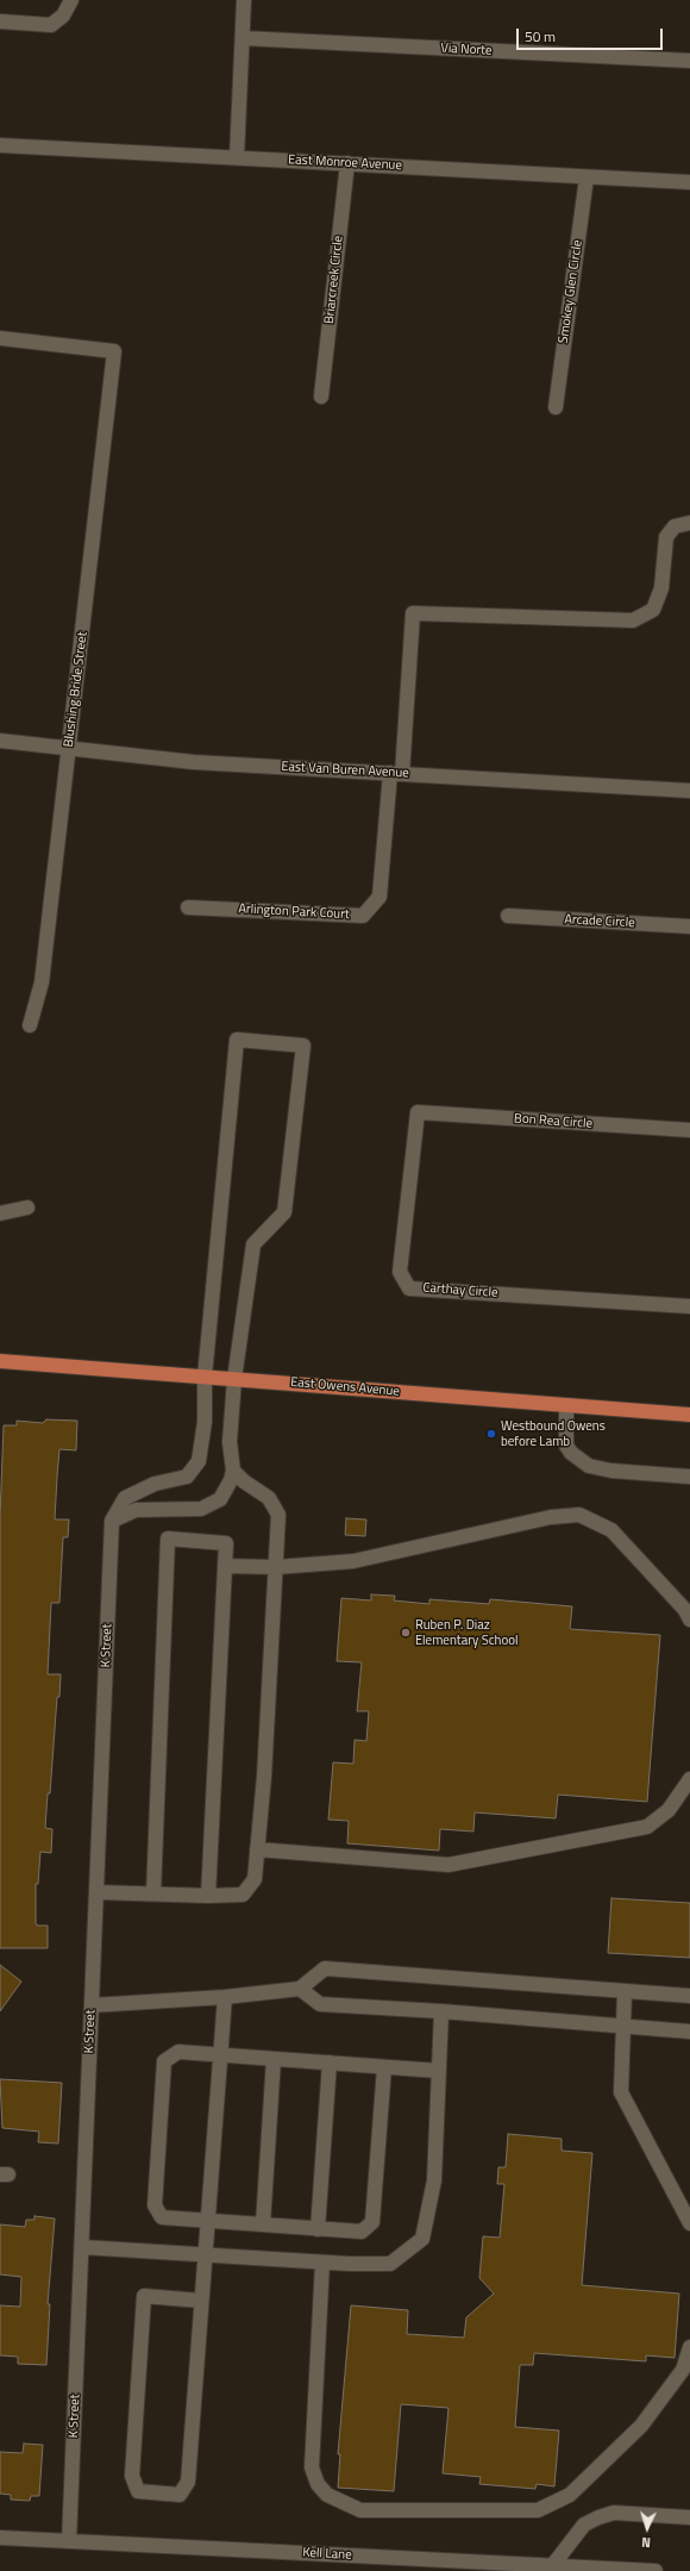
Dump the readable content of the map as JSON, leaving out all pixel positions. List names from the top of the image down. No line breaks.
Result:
{"streets":{"main road":["East Owens Avenue"],"street":["Via Norte","East Monroe Avenue","Briarcreek Circle","Smokey Glen Circle","Blushing Bride Street","East Van Buren Avenue","Arlington Park Court","Arcade Circle","Bon Rea Circle","Carthay Circle","K Street","Kell Lane"]},"crossings":[["East Monroe Avenue","Briarcreek Circle"],["East Monroe Avenue","Smokey Glen Circle"],["Blushing Bride Street","East Van Buren Avenue"],["East Van Buren Avenue","Arlington Park Court"],["Bon Rea Circle","Carthay Circle"],["East Owens Avenue","K Street"],["K Street","Kell Lane"]],"places":["Westbound Owens before Lamb","Ruben P. Diaz Elementary School"],"scale_bar":"50 m","north":"bottom"}
